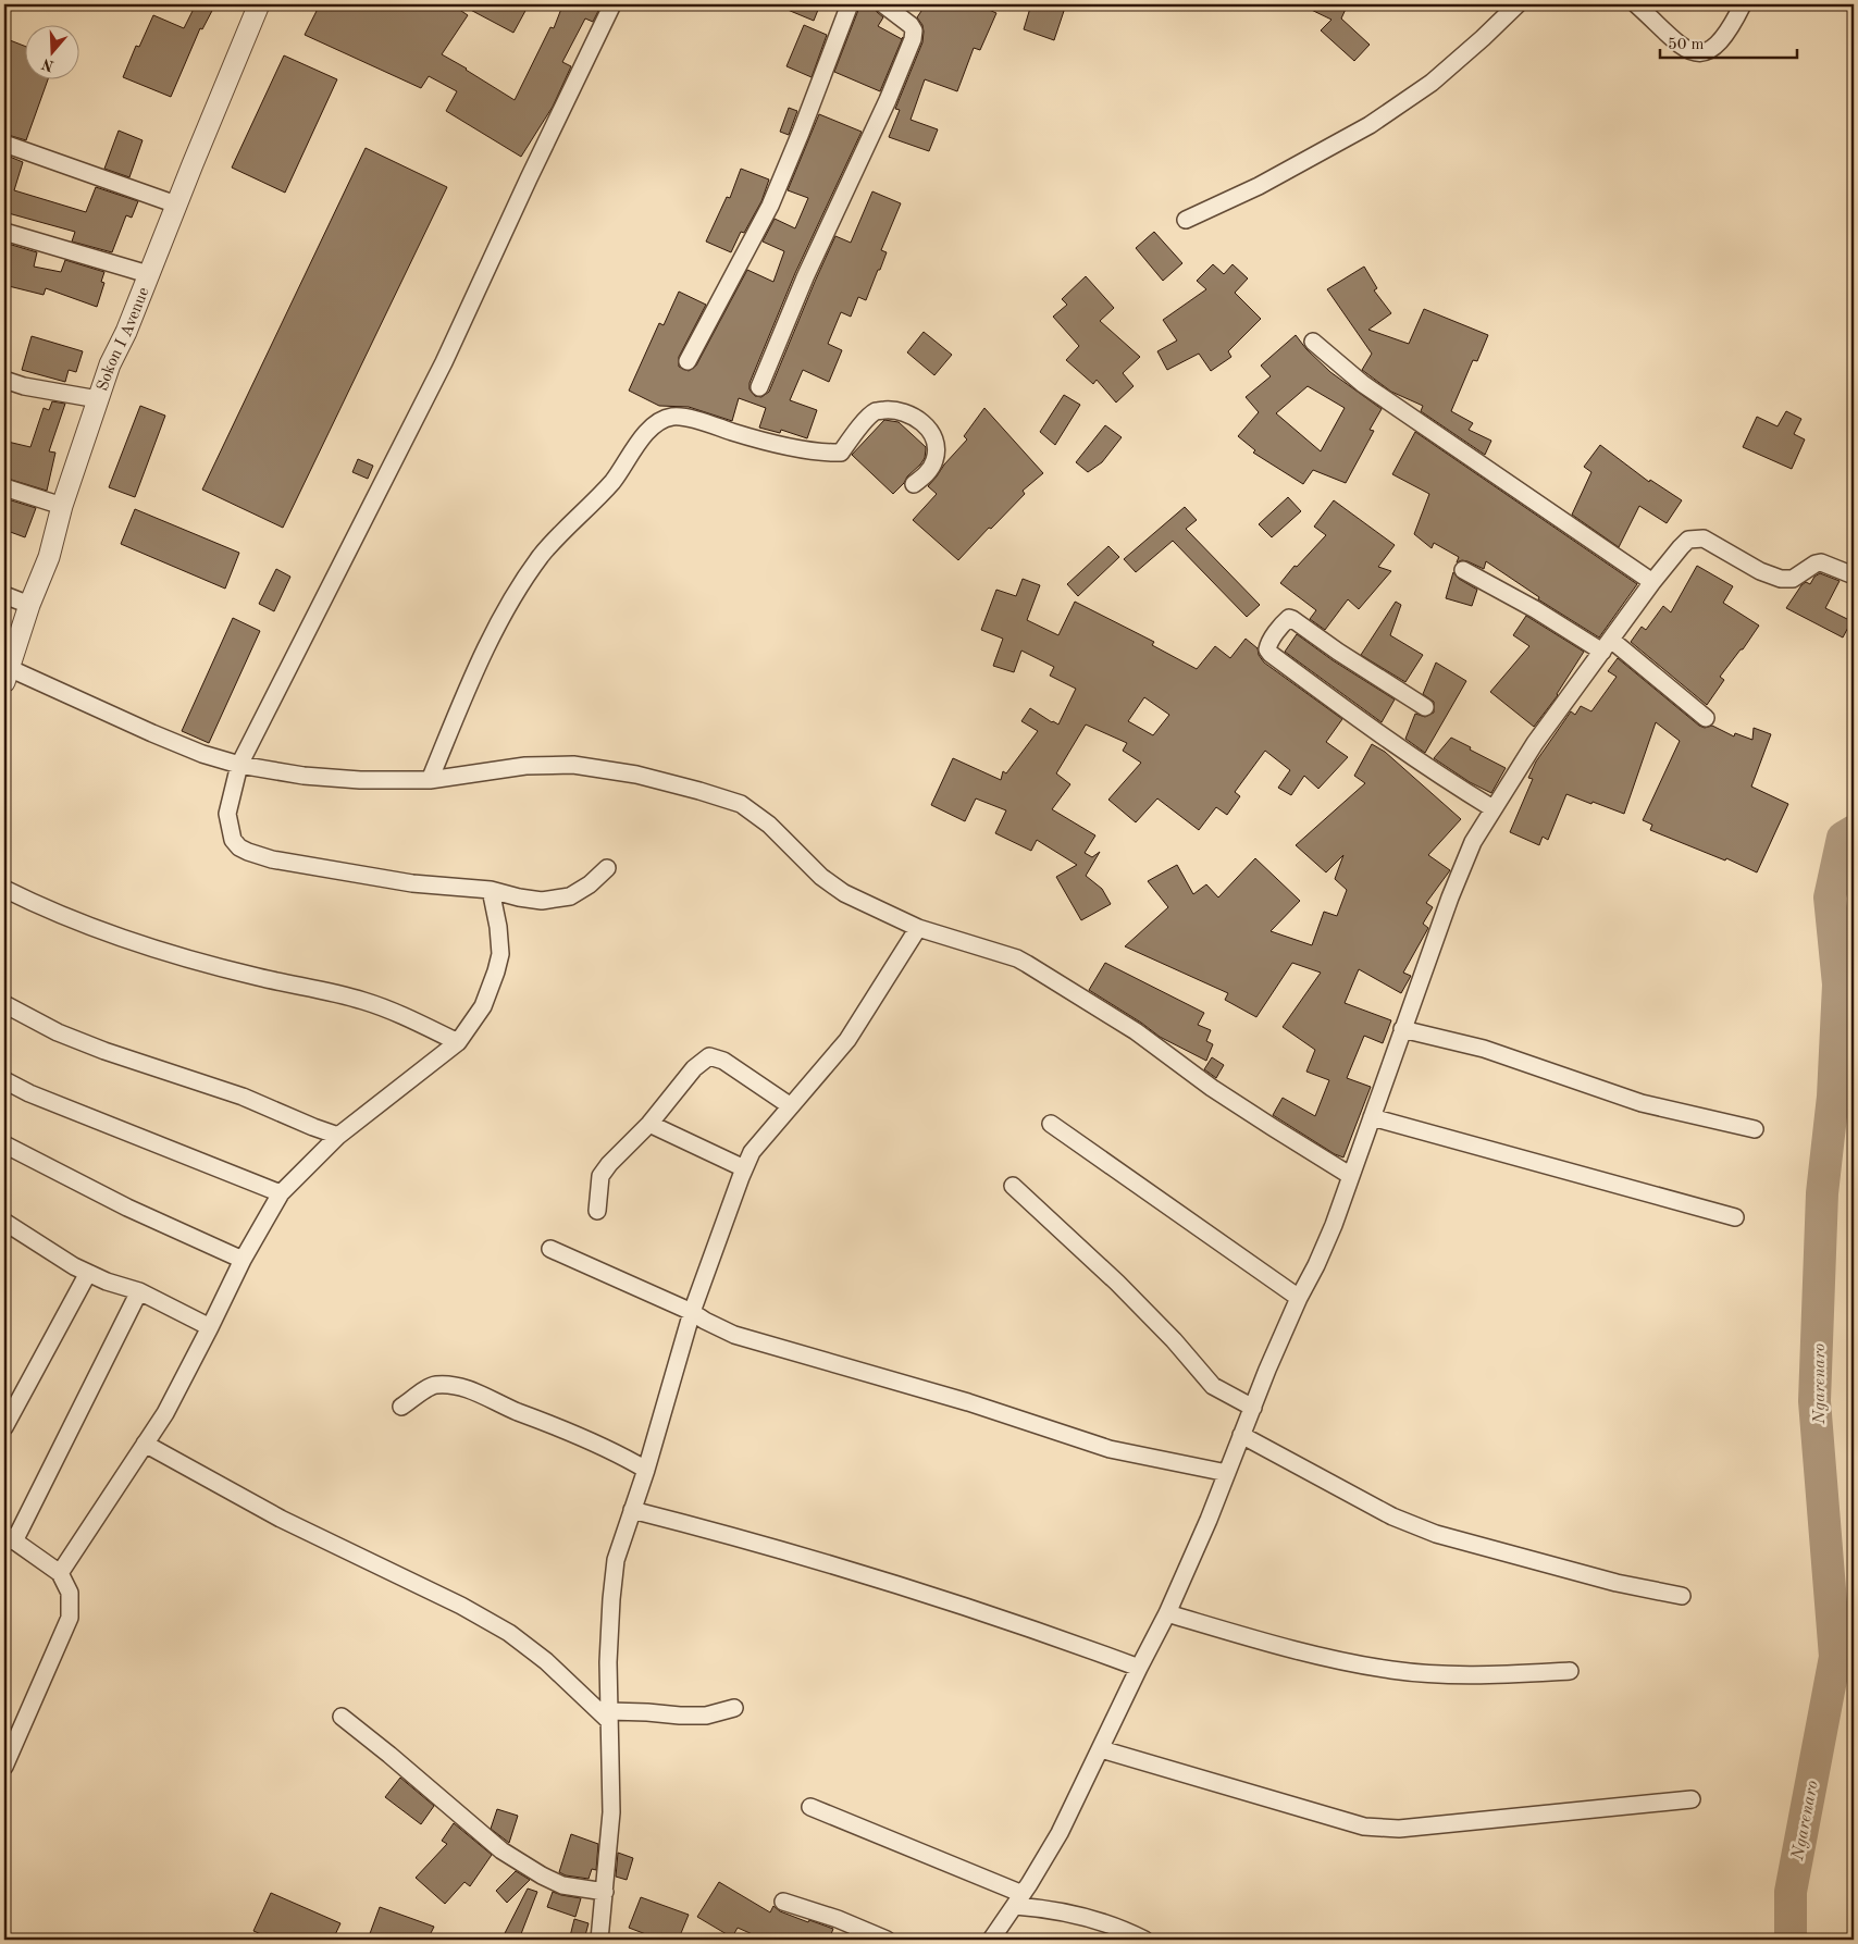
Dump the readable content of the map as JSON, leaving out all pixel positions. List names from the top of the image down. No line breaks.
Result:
{"streets":{"street":["Sokon I Avenue"]},"water":["Ngarenaro"],"scale_bar":"50 m","north":"bottom"}
